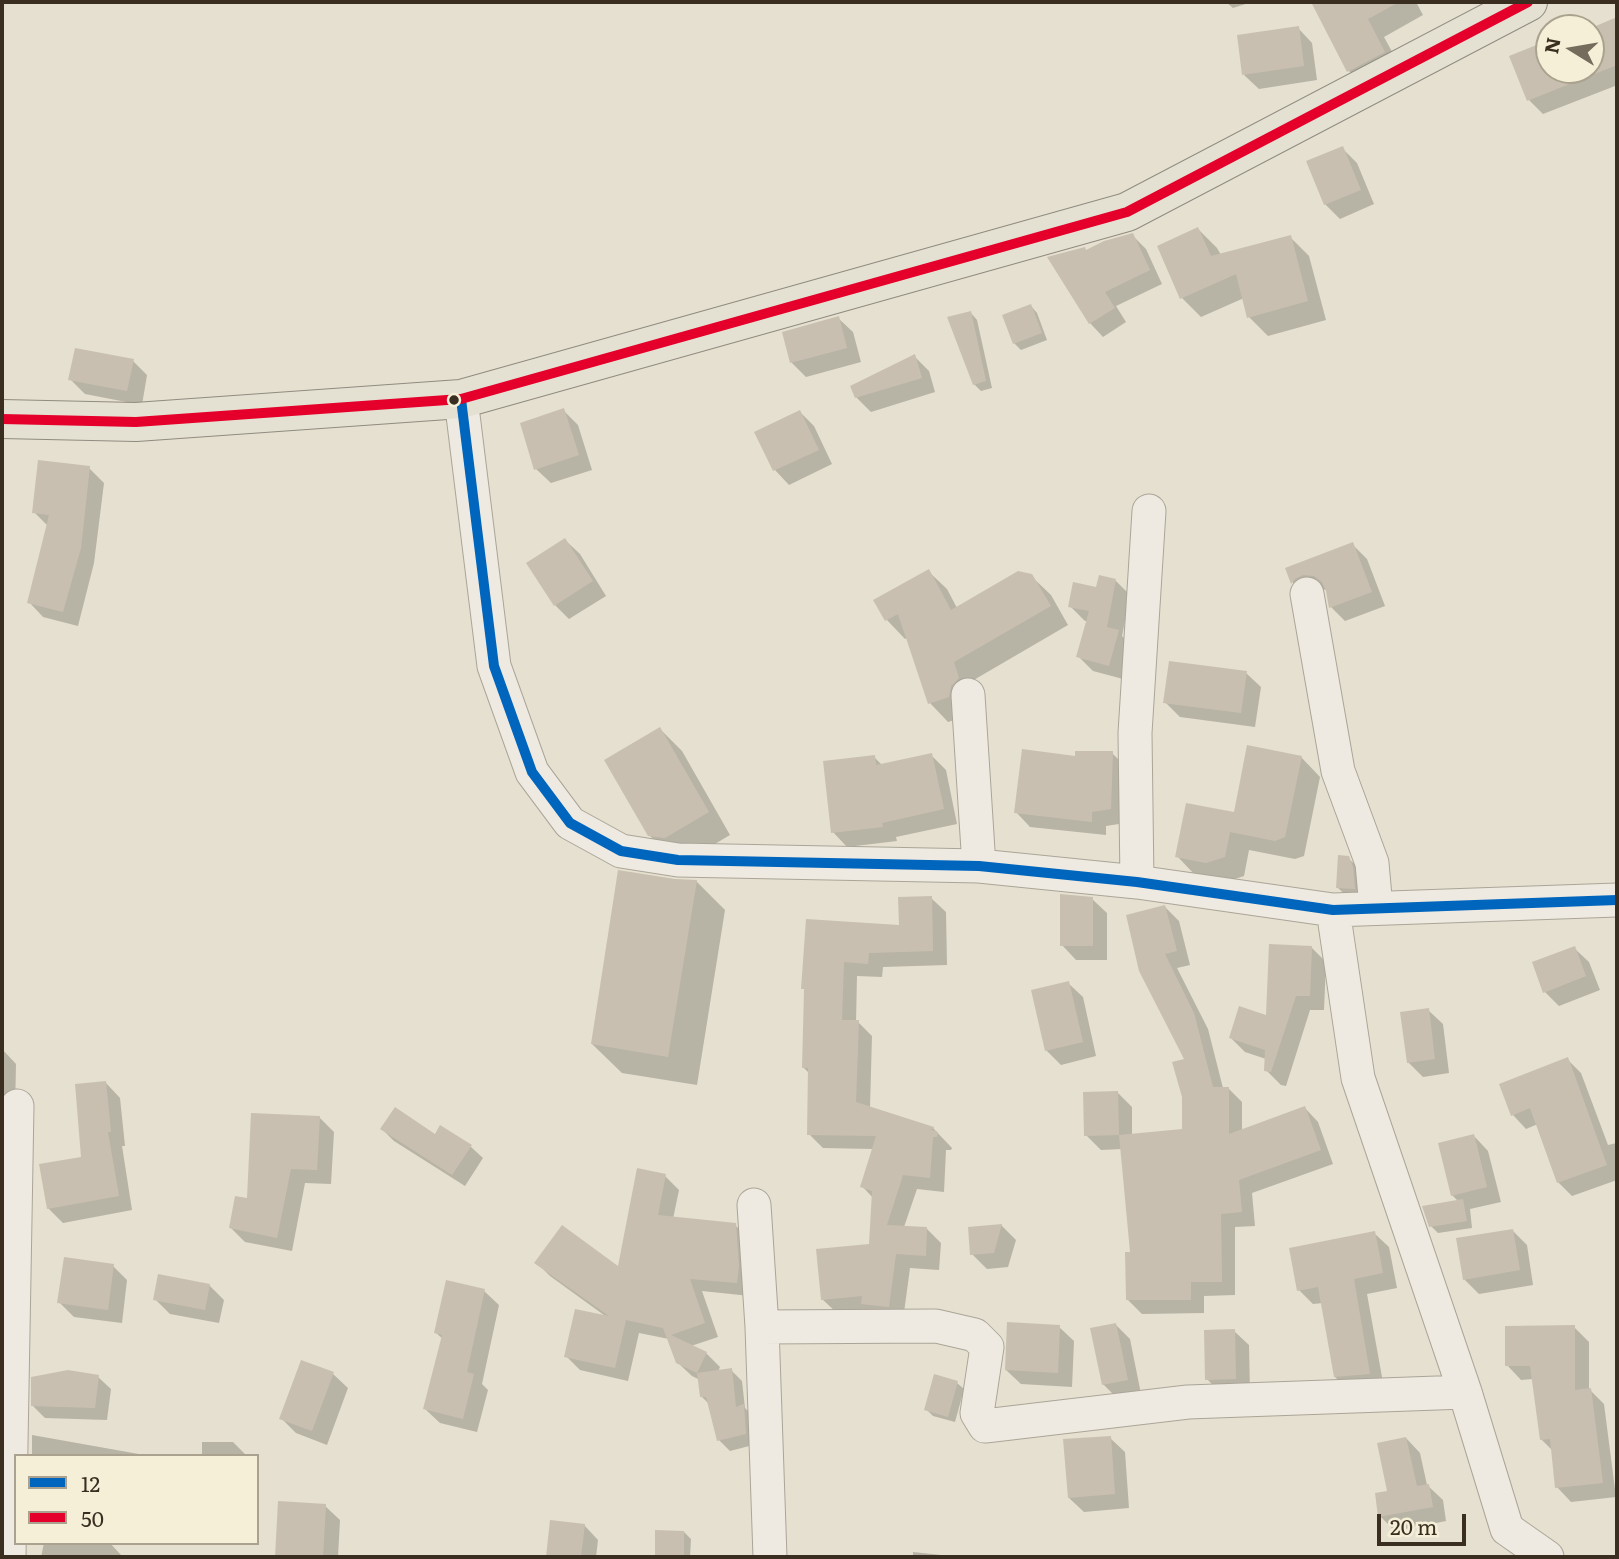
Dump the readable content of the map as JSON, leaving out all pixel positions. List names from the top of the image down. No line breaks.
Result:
{"lines":["transit line 50","transit line 12"],"legend":["12","50"],"scale_bar":"20 m","north":"left"}
